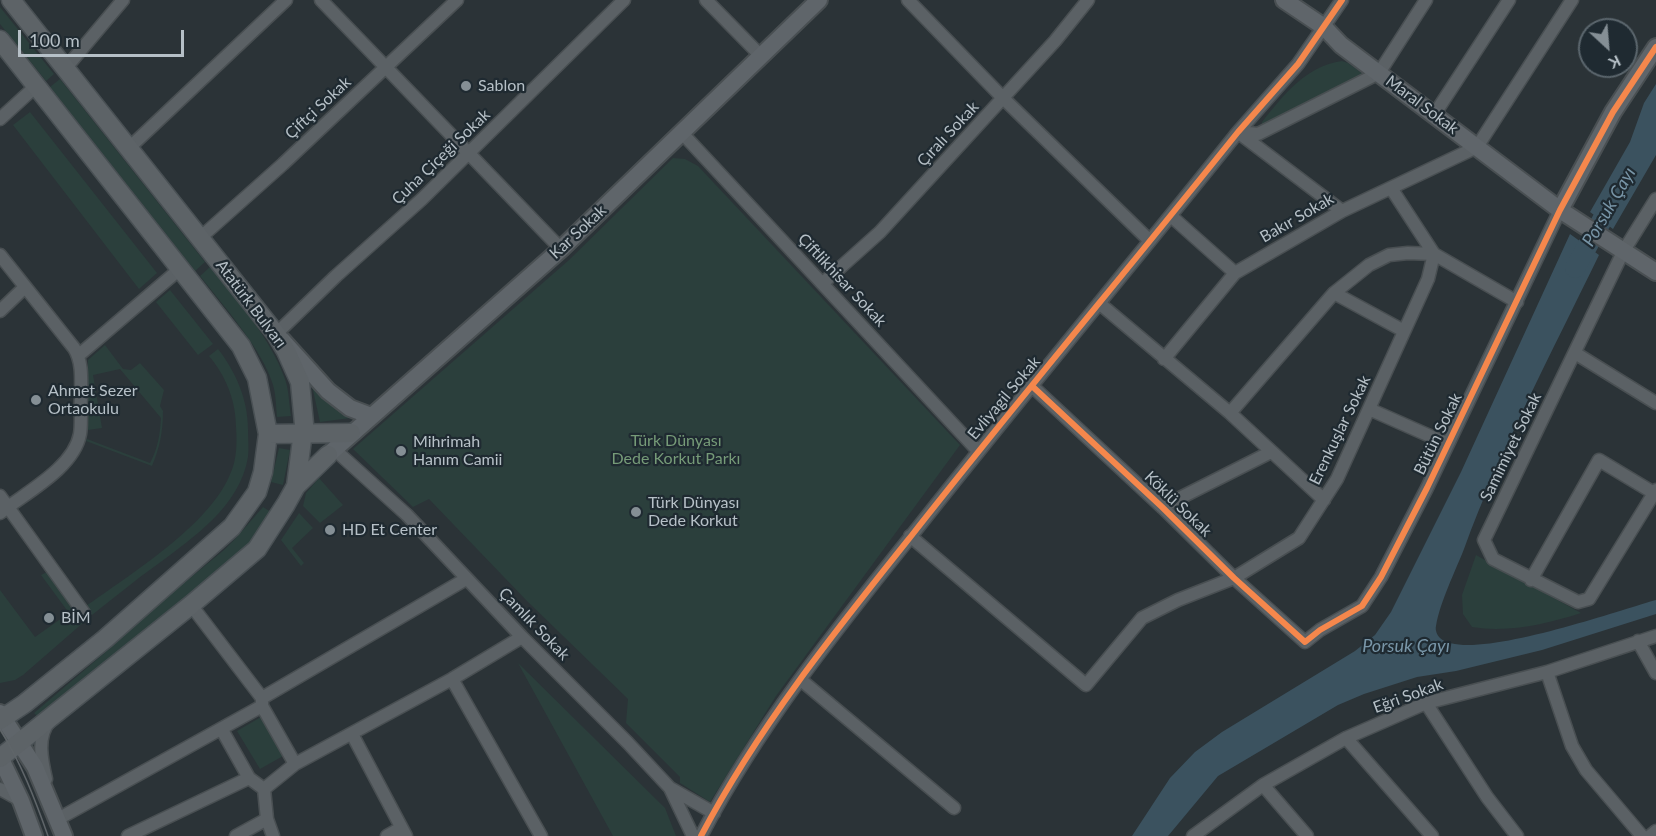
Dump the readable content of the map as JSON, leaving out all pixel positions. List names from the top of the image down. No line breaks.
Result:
{"streets":{"main road":["Atatürk Bulvarı"],"street":["Maral Sokak","Çiftçi Sokak","Çıralı Sokak","Çuha Çiçeği Sokak","Bakır Sokak","Kar Sokak","Çiftlikhisar Sokak","Evliyagil Sokak","Erenkuşlar Sokak","Bütün Sokak","Samimiyet Sokak","Köklü Sokak","Çamlık Sokak","Eğri Sokak"]},"crossings":[["Maral Sokak","Bakır Sokak"],["Maral Sokak","Evliyagil Sokak"],["Maral Sokak","Bütün Sokak"],["Maral Sokak","Samimiyet Sokak"],["Çiftçi Sokak","Atatürk Bulvarı"],["Çıralı Sokak","Çiftlikhisar Sokak"],["Çuha Çiçeği Sokak","Atatürk Bulvarı"],["Kar Sokak","Çiftlikhisar Sokak"],["Kar Sokak","Çamlık Sokak"],["Çiftlikhisar Sokak","Evliyagil Sokak"],["Evliyagil Sokak","Erenkuşlar Sokak"],["Evliyagil Sokak","Köklü Sokak"],["Erenkuşlar Sokak","Köklü Sokak"],["Bütün Sokak","Köklü Sokak"]],"water":["Porsuk Çayı"],"parks":["Türk Dünyası Dede Korkut Parkı"],"places":["Sablon","Ahmet Sezer Ortaokulu","Mihrimah Hanım Camii","Türk Dünyası Dede Korkut","HD Et Center","BİM"],"scale_bar":"100 m","north":"bottom right"}
